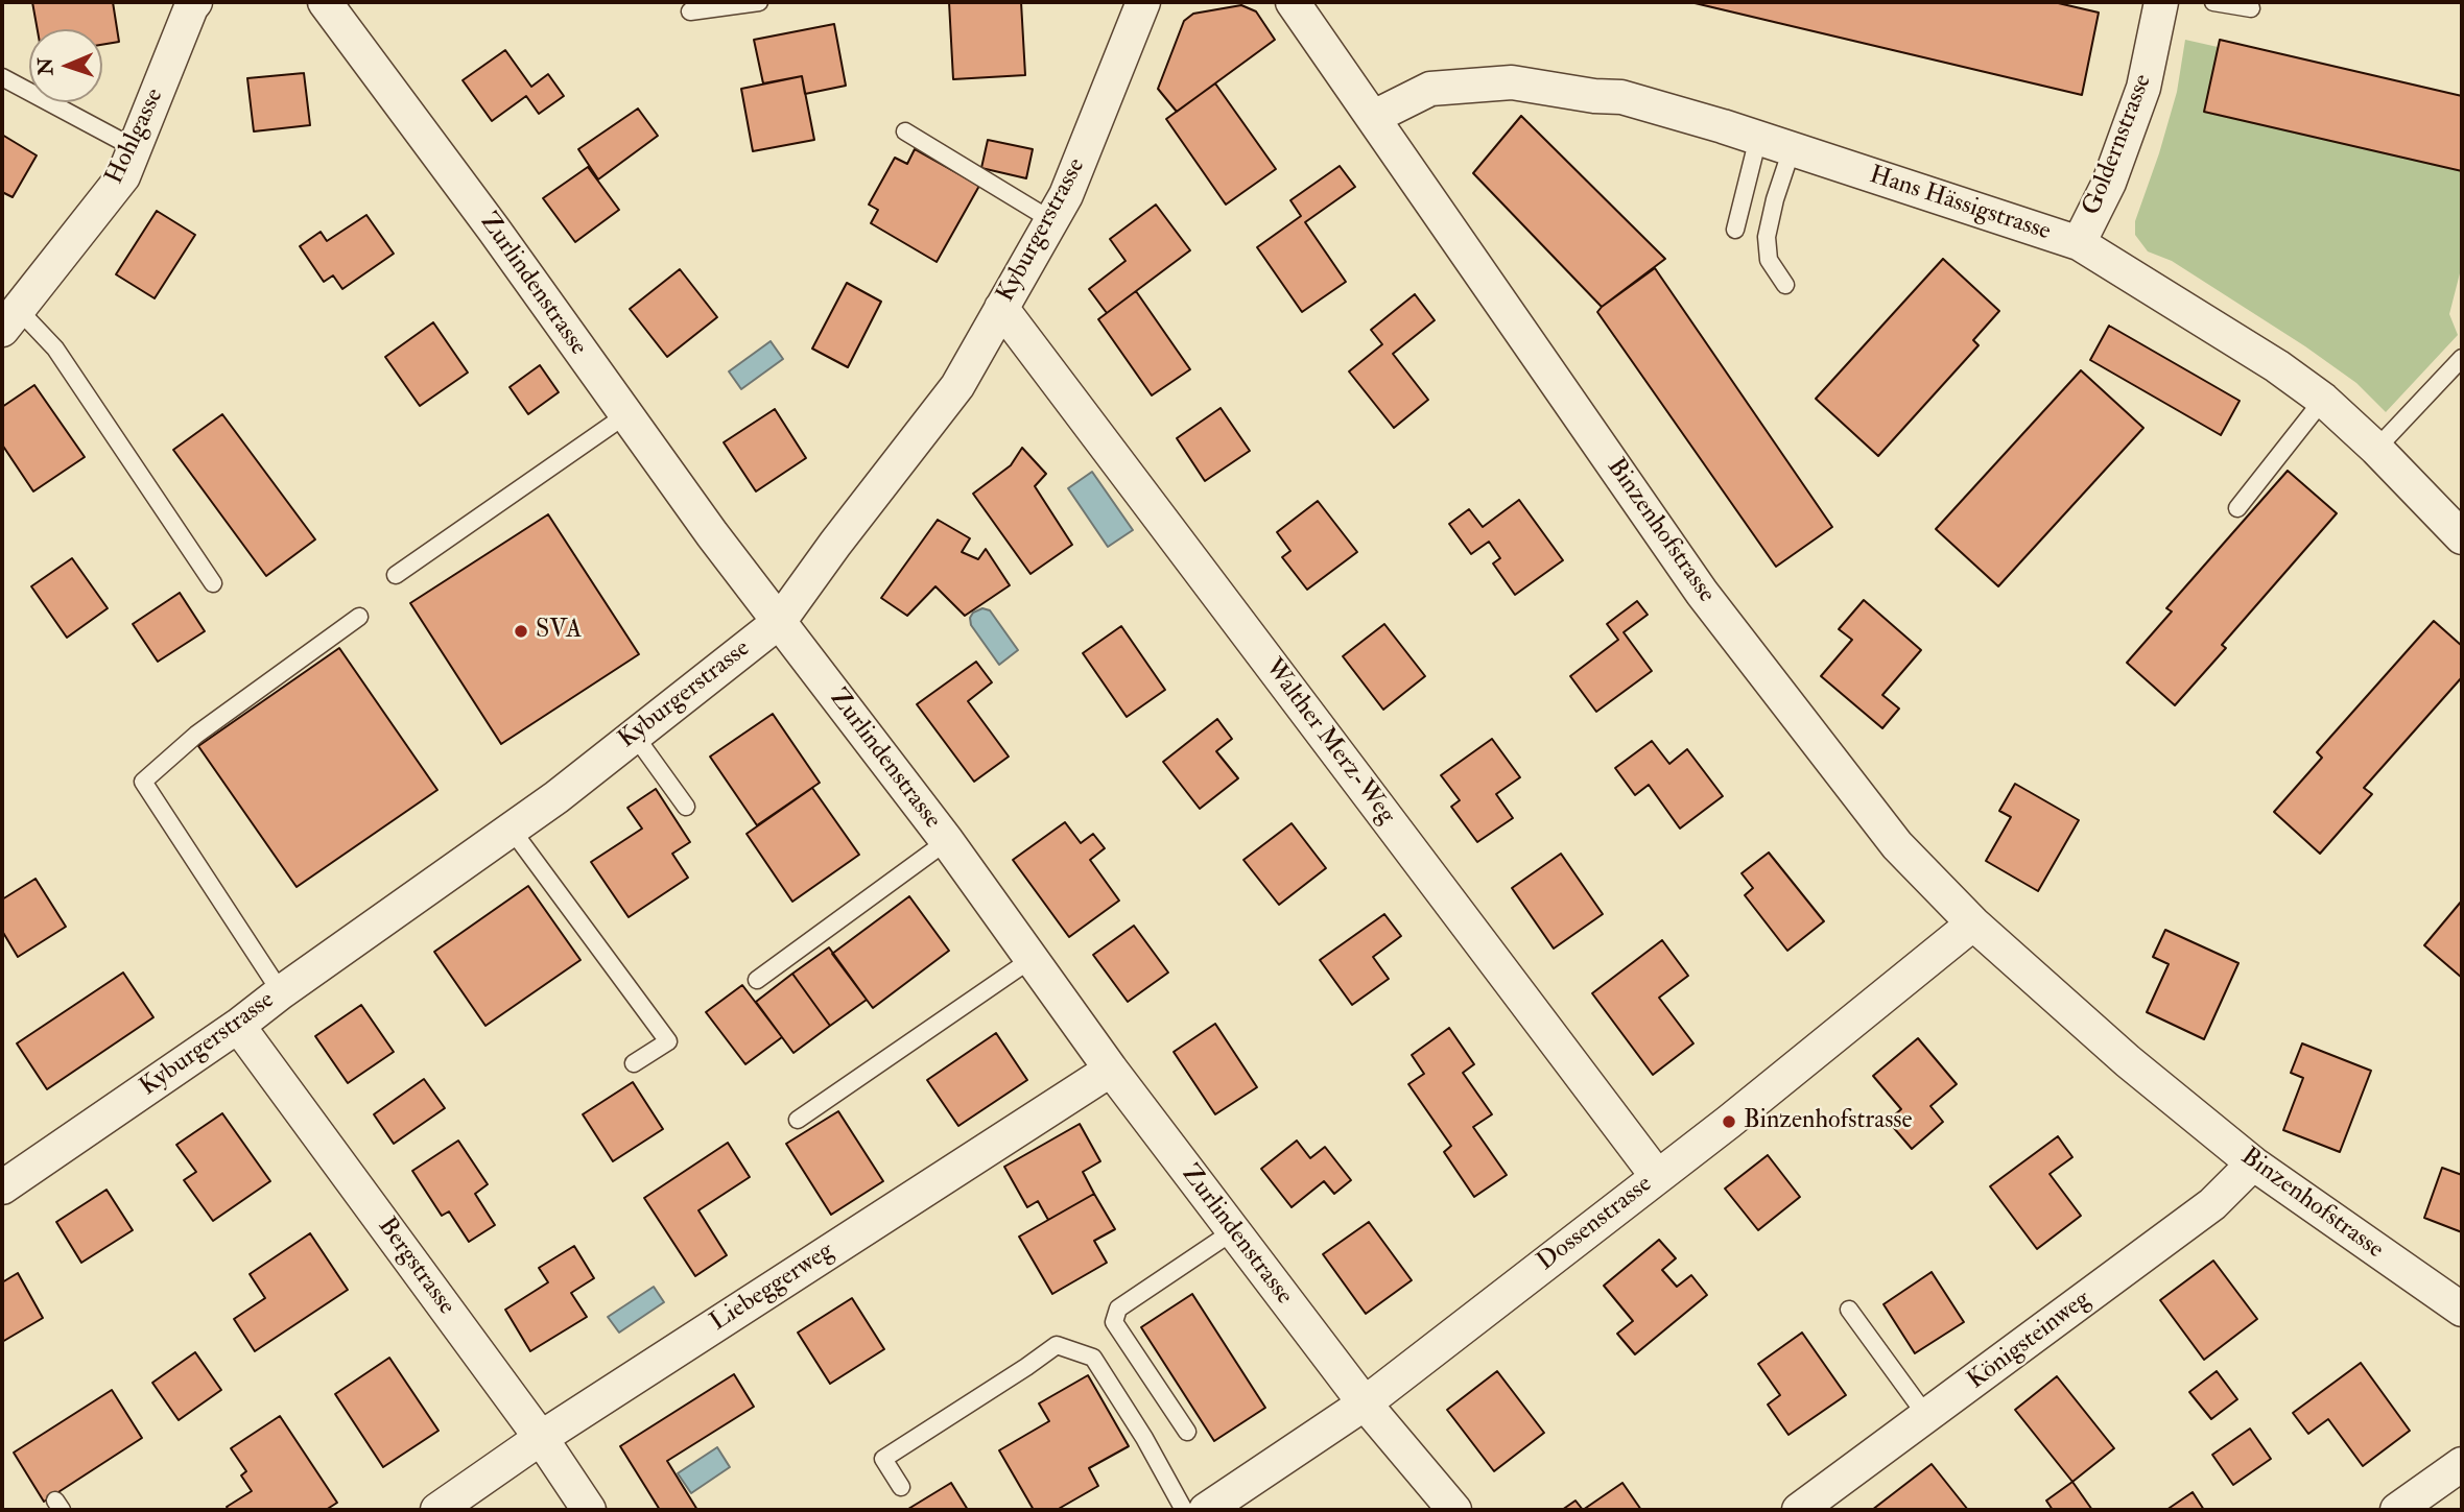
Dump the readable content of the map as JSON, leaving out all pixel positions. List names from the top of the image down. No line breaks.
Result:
{"streets":{"street":["Hohlgasse","Goldernstrasse","Hans Hässigstrasse","Kyburgerstrasse","Zurlindenstrasse","Binzenhofstrasse","Walther Merz-Weg","Dossenstrasse","Bergstrasse","Liebeggerweg","Königsteinweg"]},"crossings":[["Goldernstrasse","Hans Hässigstrasse"],["Hans Hässigstrasse","Binzenhofstrasse"],["Kyburgerstrasse","Zurlindenstrasse"],["Kyburgerstrasse","Walther Merz-Weg"],["Kyburgerstrasse","Bergstrasse"],["Zurlindenstrasse","Dossenstrasse"],["Zurlindenstrasse","Liebeggerweg"],["Binzenhofstrasse","Dossenstrasse"],["Binzenhofstrasse","Königsteinweg"],["Walther Merz-Weg","Dossenstrasse"],["Bergstrasse","Liebeggerweg"]],"places":["SVA","Binzenhofstrasse"],"north":"left"}
